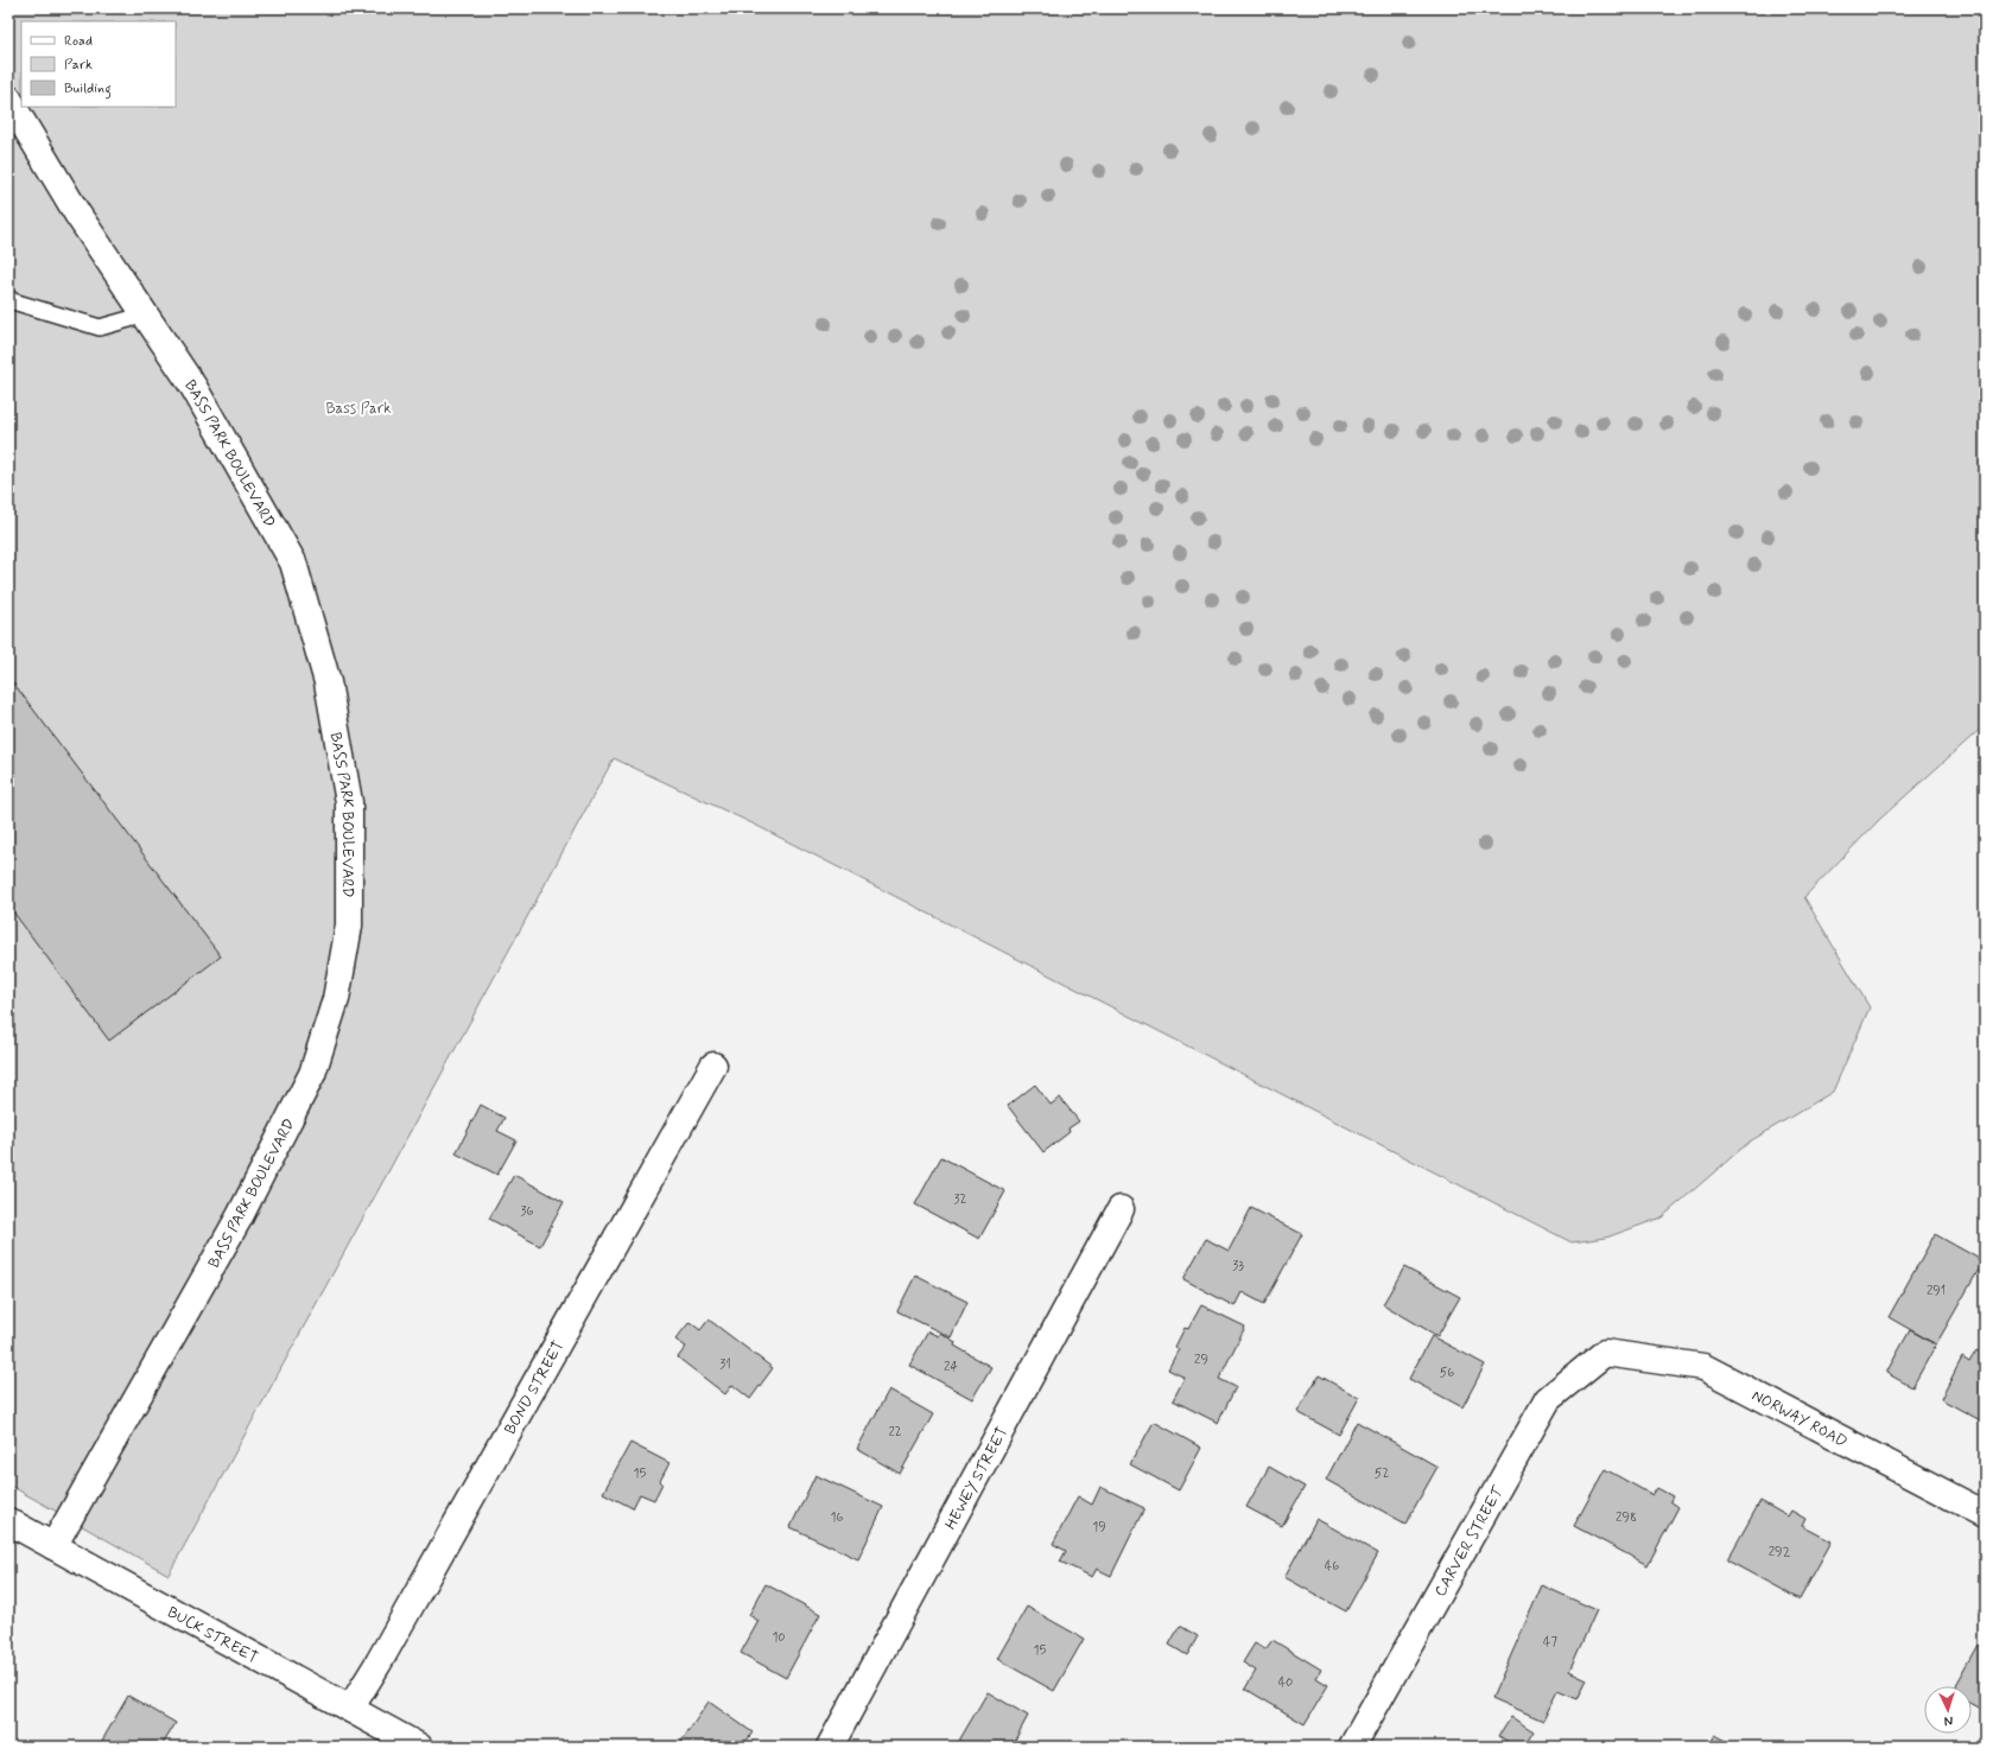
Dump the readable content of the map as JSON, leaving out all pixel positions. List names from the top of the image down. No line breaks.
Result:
{"streets":{"street":["BASS PARK BOULEVARD","BOND STREET","NORWAY ROAD","HEWEY STREET","CARVER STREET","BUCK STREET"]},"crossings":[["BASS PARK BOULEVARD","BUCK STREET"],["BOND STREET","BUCK STREET"],["NORWAY ROAD","CARVER STREET"]],"parks":["Bass Park"],"house_numbers":["32","36","33","291","29","31","24","56","22","15","52","16","298","19","292","46","10","47","15","40"],"legend":["Road","Park","Building"],"north":"bottom"}
